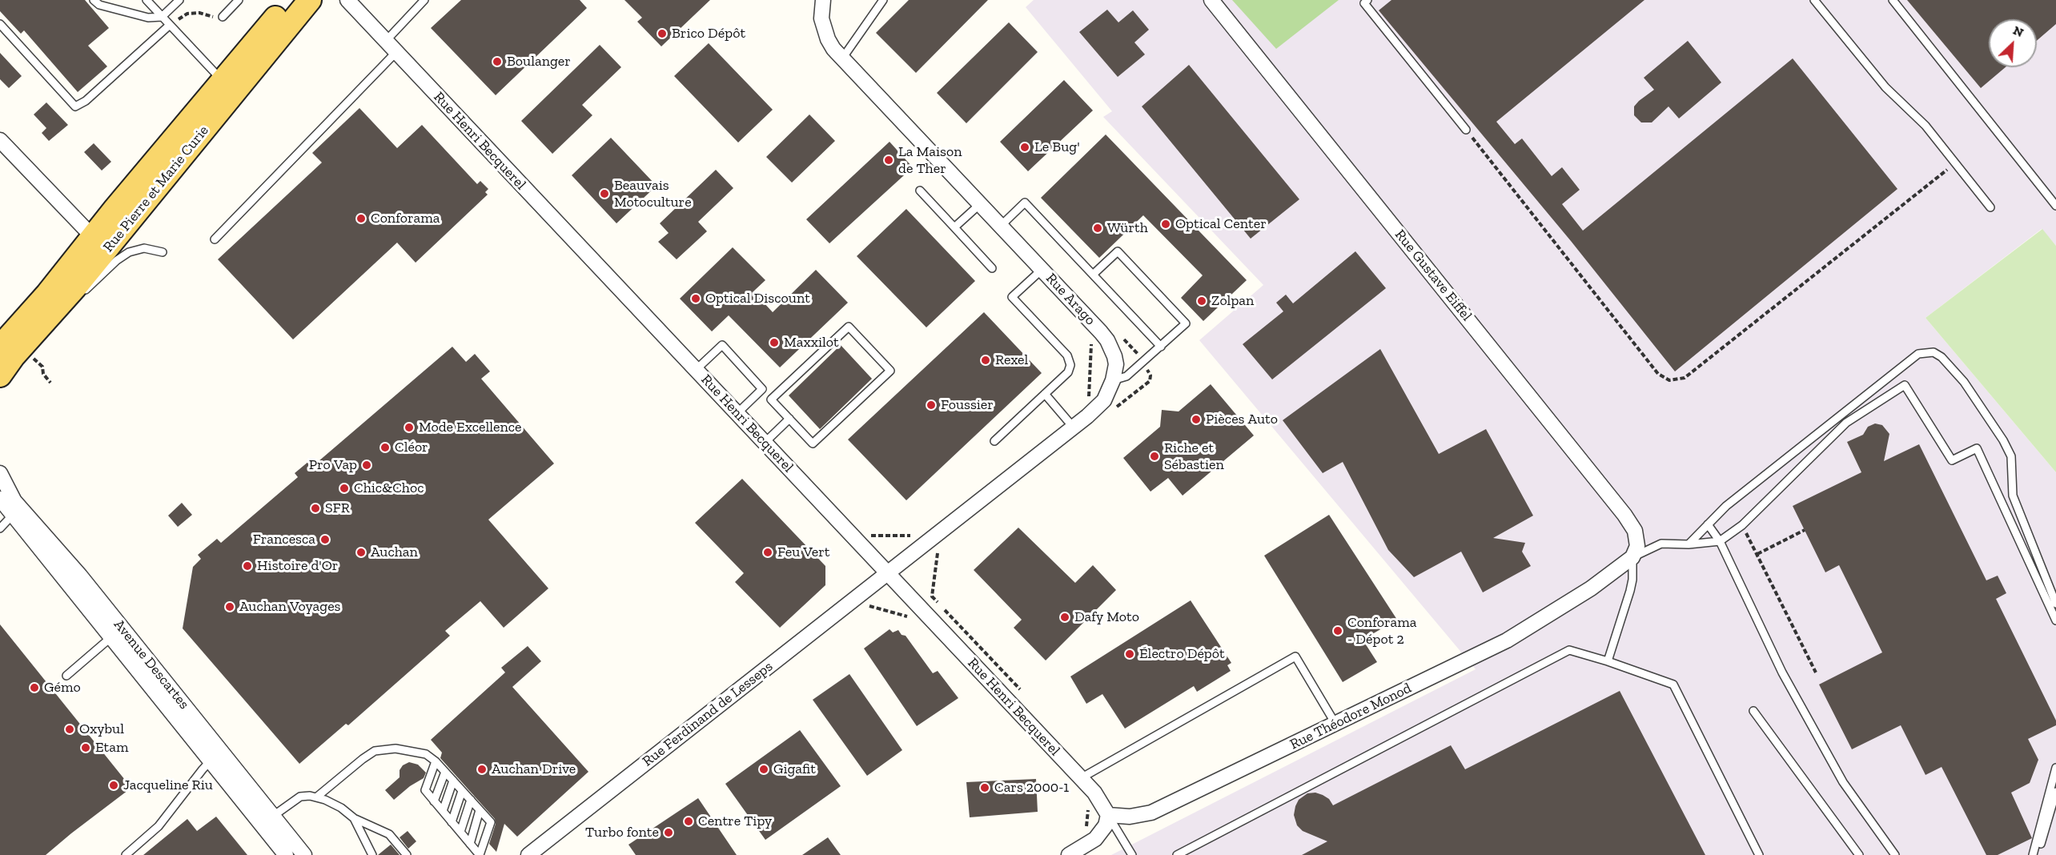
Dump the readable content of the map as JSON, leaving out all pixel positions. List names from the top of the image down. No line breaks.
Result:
{"streets":{"main road":["Rue Pierre et Marie Curie"],"street":["Rue Henri Becquerel","Rue Gustave Eiffel","Rue Arago","Avenue Descartes","Rue Ferdinand de Lesseps","Rue Théodore Monod"]},"crossings":[["Rue Henri Becquerel","Rue Arago"],["Rue Henri Becquerel","Rue Ferdinand de Lesseps"],["Rue Henri Becquerel","Rue Théodore Monod"],["Rue Gustave Eiffel","Rue Théodore Monod"],["Rue Arago","Rue Ferdinand de Lesseps"]],"places":["Brico Dépôt","Boulanger","Le Bug'","La Maison de Ther","Beauvais Motoculture","Conforama","Optical Center","Würth","Optical Discount","Zolpan","Maxxilot","Rexel","Foussier","Pièces Auto","Mode Excellence","Cléor","Riche et Sébastien","Pro Vap","Chic&Choc","SFR","Francesca","Auchan","Feu Vert","Histoire d'Or","Auchan Voyages","Dafy Moto","Conforama - Dépot 2","Électro Dépôt","Gémo","Oxybul","Etam","Auchan Drive","Gigafit","Jacqueline Riu","Cars 2000-1","Centre Tipy","Turbo fonte"],"north":"top right"}
